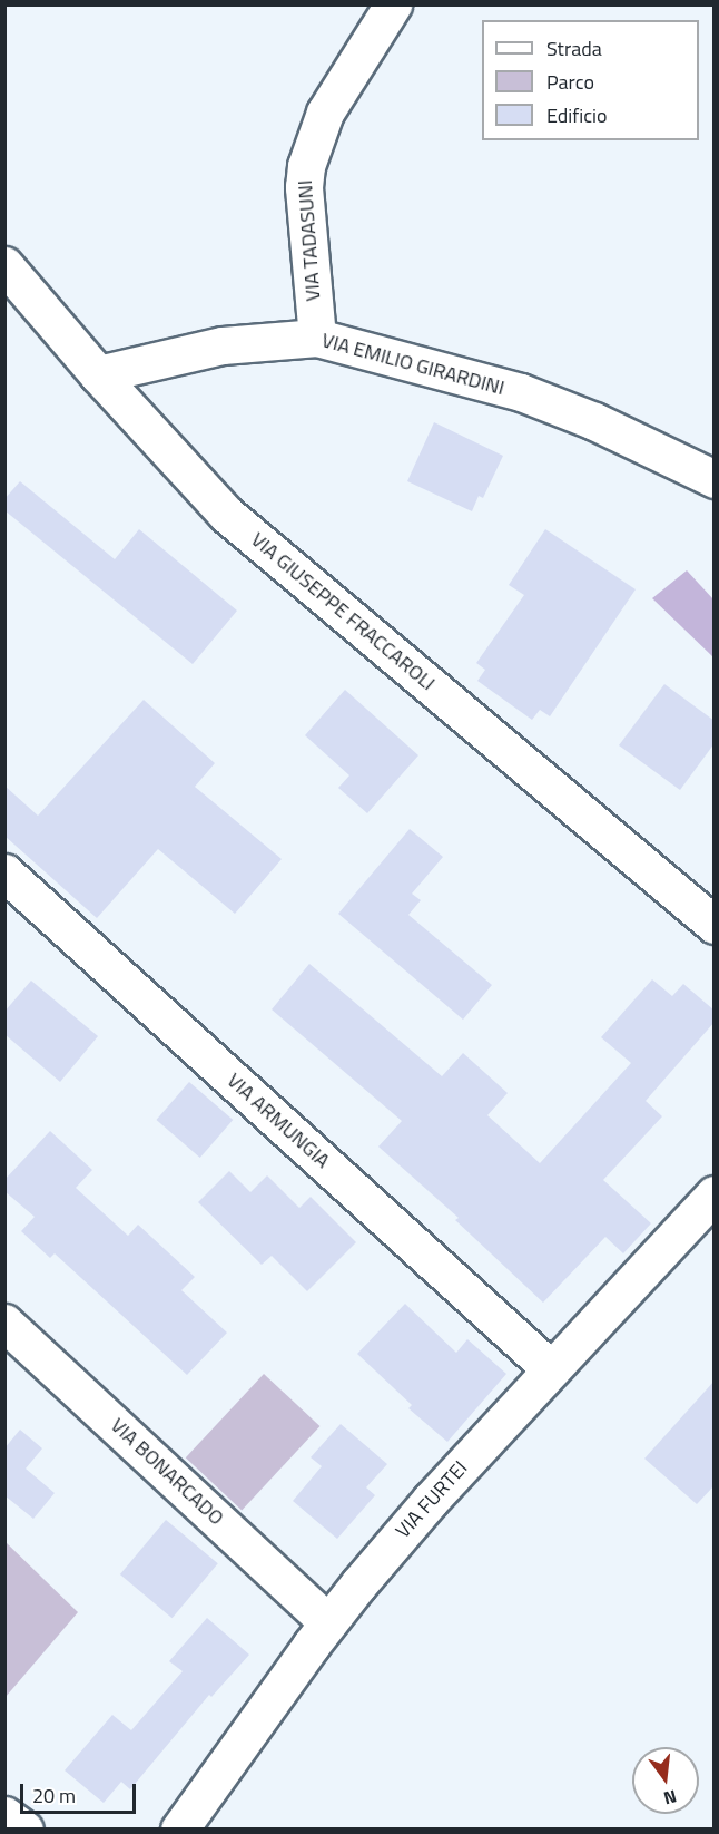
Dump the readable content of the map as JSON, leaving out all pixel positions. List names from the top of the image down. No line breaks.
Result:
{"streets":{"street":["VIA TADASUNI","VIA EMILIO GIRARDINI","VIA GIUSEPPE FRACCAROLI","VIA ARMUNGIA","VIA BONARCADO","VIA FURTEI"]},"crossings":[["VIA TADASUNI","VIA EMILIO GIRARDINI"],["VIA EMILIO GIRARDINI","VIA GIUSEPPE FRACCAROLI"],["VIA ARMUNGIA","VIA FURTEI"],["VIA BONARCADO","VIA FURTEI"]],"legend":["Strada","Parco","Edificio"],"scale_bar":"20 m","north":"bottom"}
